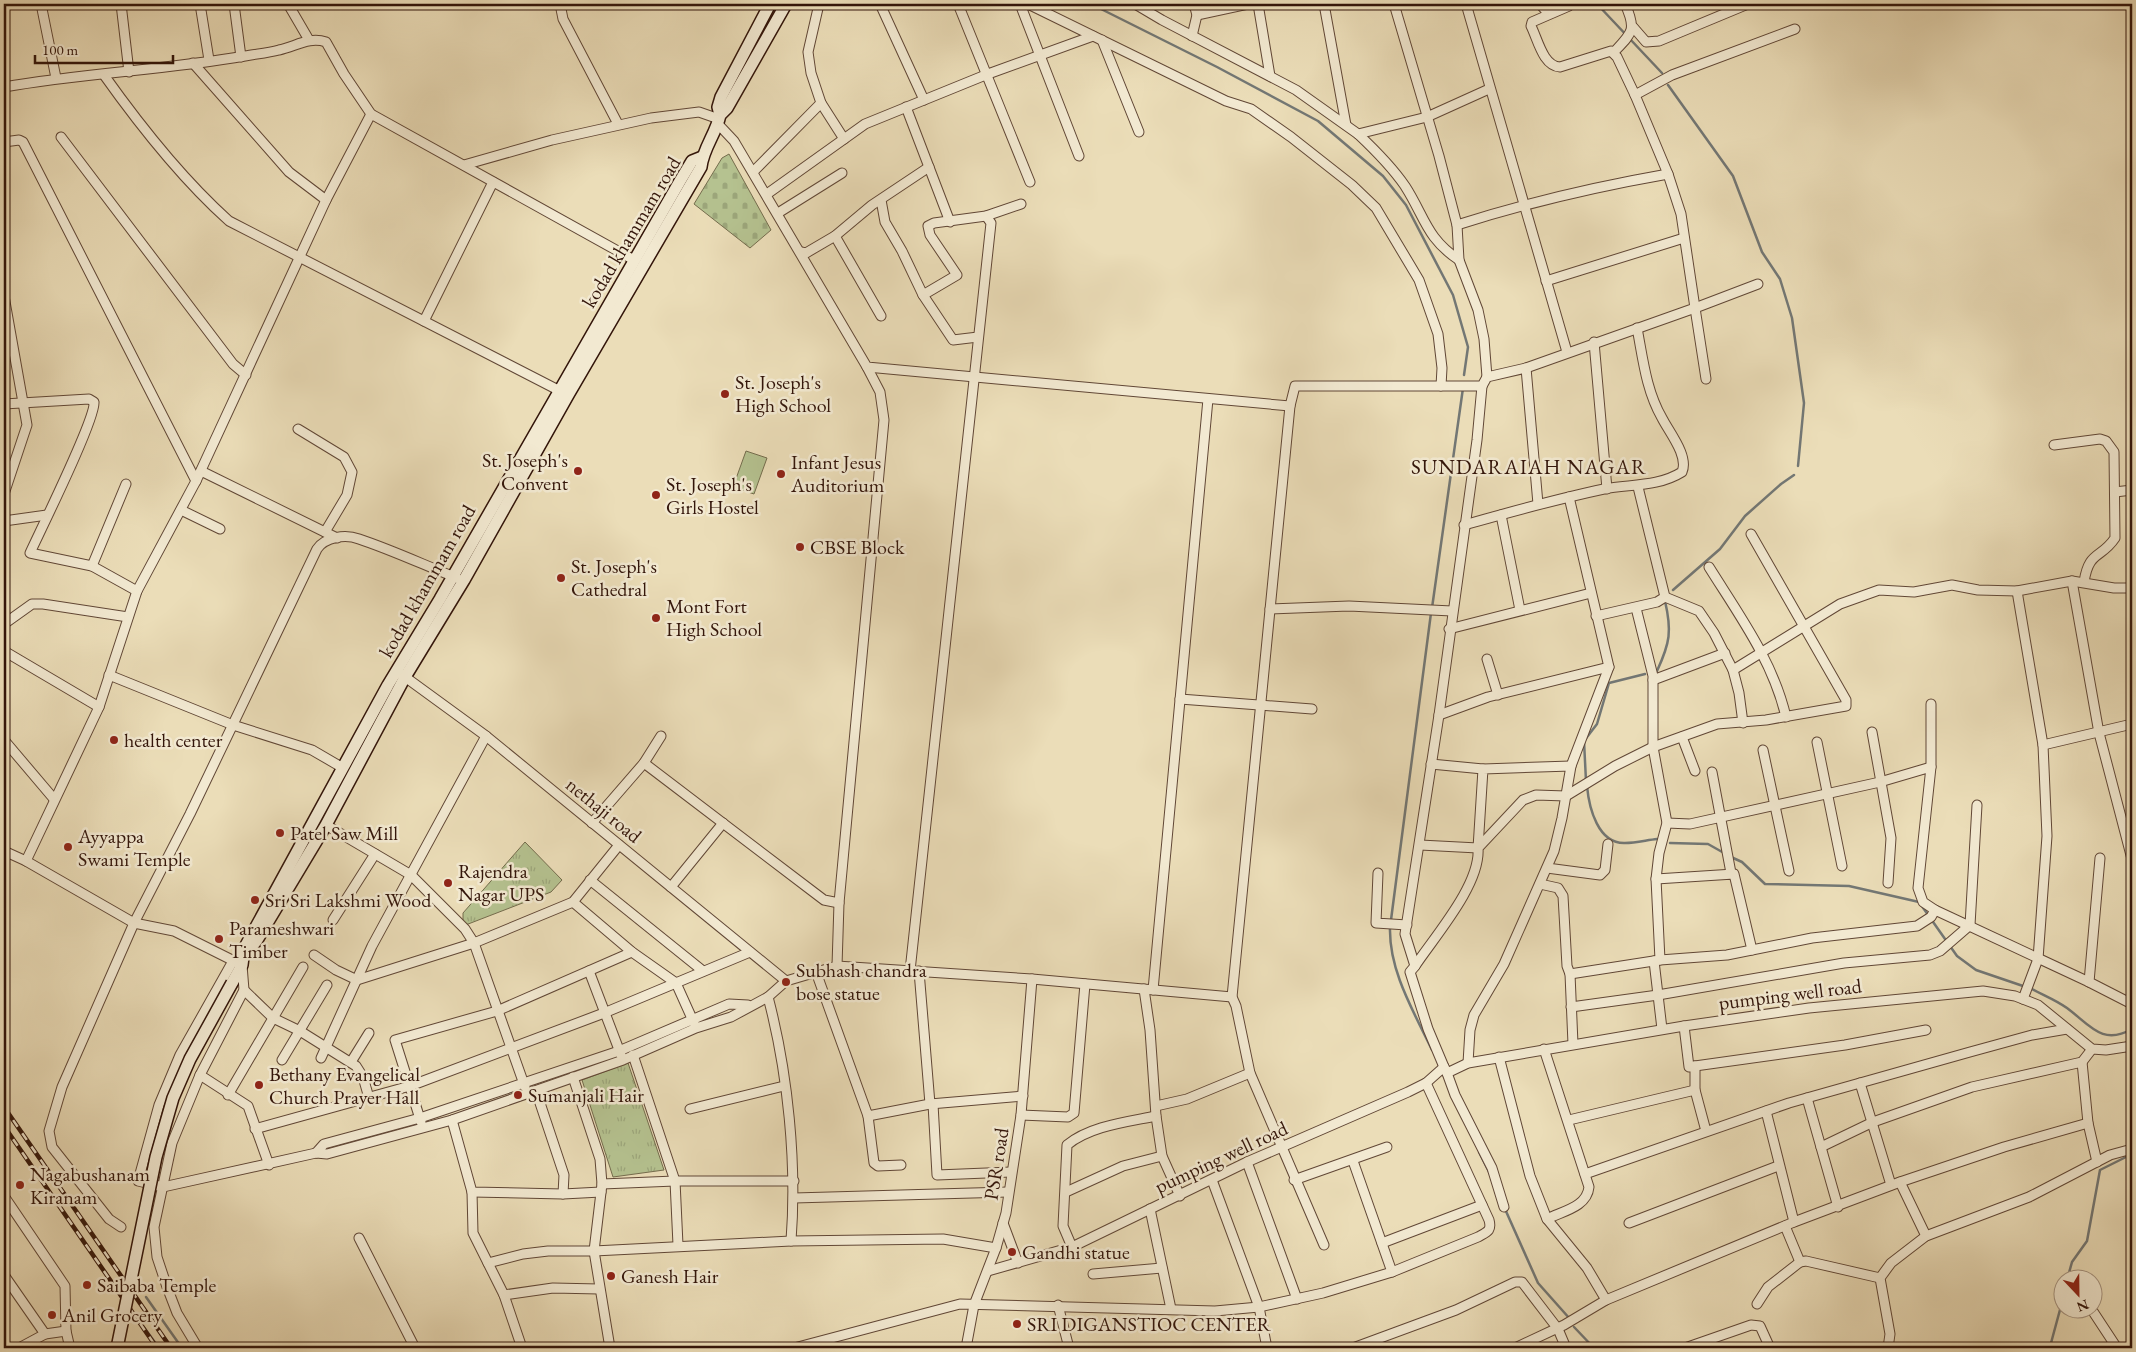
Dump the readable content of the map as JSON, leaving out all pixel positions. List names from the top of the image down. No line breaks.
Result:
{"streets":{"main road":["kodad khammam road"],"street":["nethaji road","pumping well road","PSR road"]},"crossings":[["kodad khammam road","nethaji road"],["pumping well road","PSR road"]],"districts":["SUNDARAIAH NAGAR"],"places":["St. Joseph's High School","St. Joseph's Convent","Infant Jesus Auditorium","St. Joseph's Girls Hostel","CBSE Block","St. Joseph's Cathedral","Mont Fort High School","health center","Patel Saw Mill","Ayyappa Swami Temple","Rajendra Nagar UPS","Sri Sri Lakshmi Wood","Parameshwari Timber","Subhash chandra bose statue","Bethany Evangelical Church Prayer Hall","Sumanjali Hair","Nagabushanam Kiranam","Gandhi statue","Ganesh Hair","Saibaba Temple","Anil Grocery","SRI DIGANSTIOC CENTER"],"scale_bar":"100 m","north":"bottom"}
